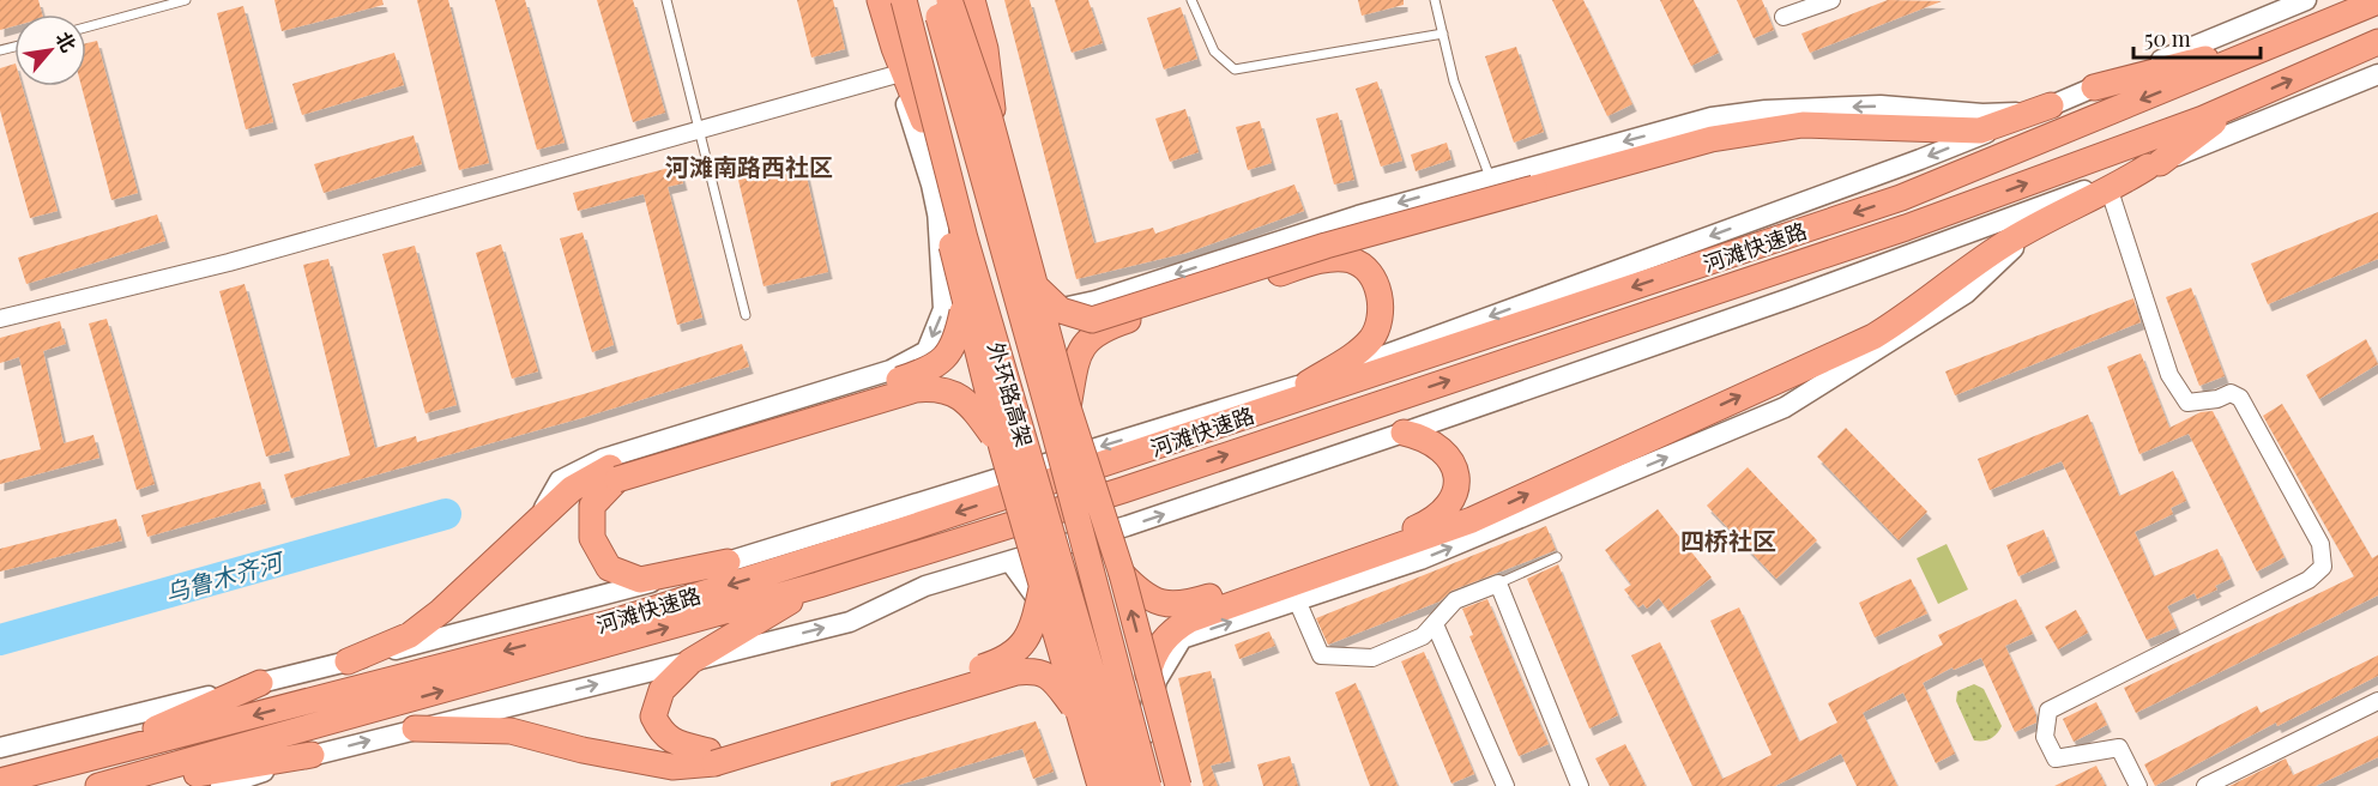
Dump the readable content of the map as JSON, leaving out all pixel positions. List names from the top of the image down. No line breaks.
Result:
{"streets":{"highway":["河滩快速路","外环路高架"]},"districts":["河滩南路西社区","四桥社区"],"water":["乌鲁木齐河"],"scale_bar":"50 m","north":"top right"}
